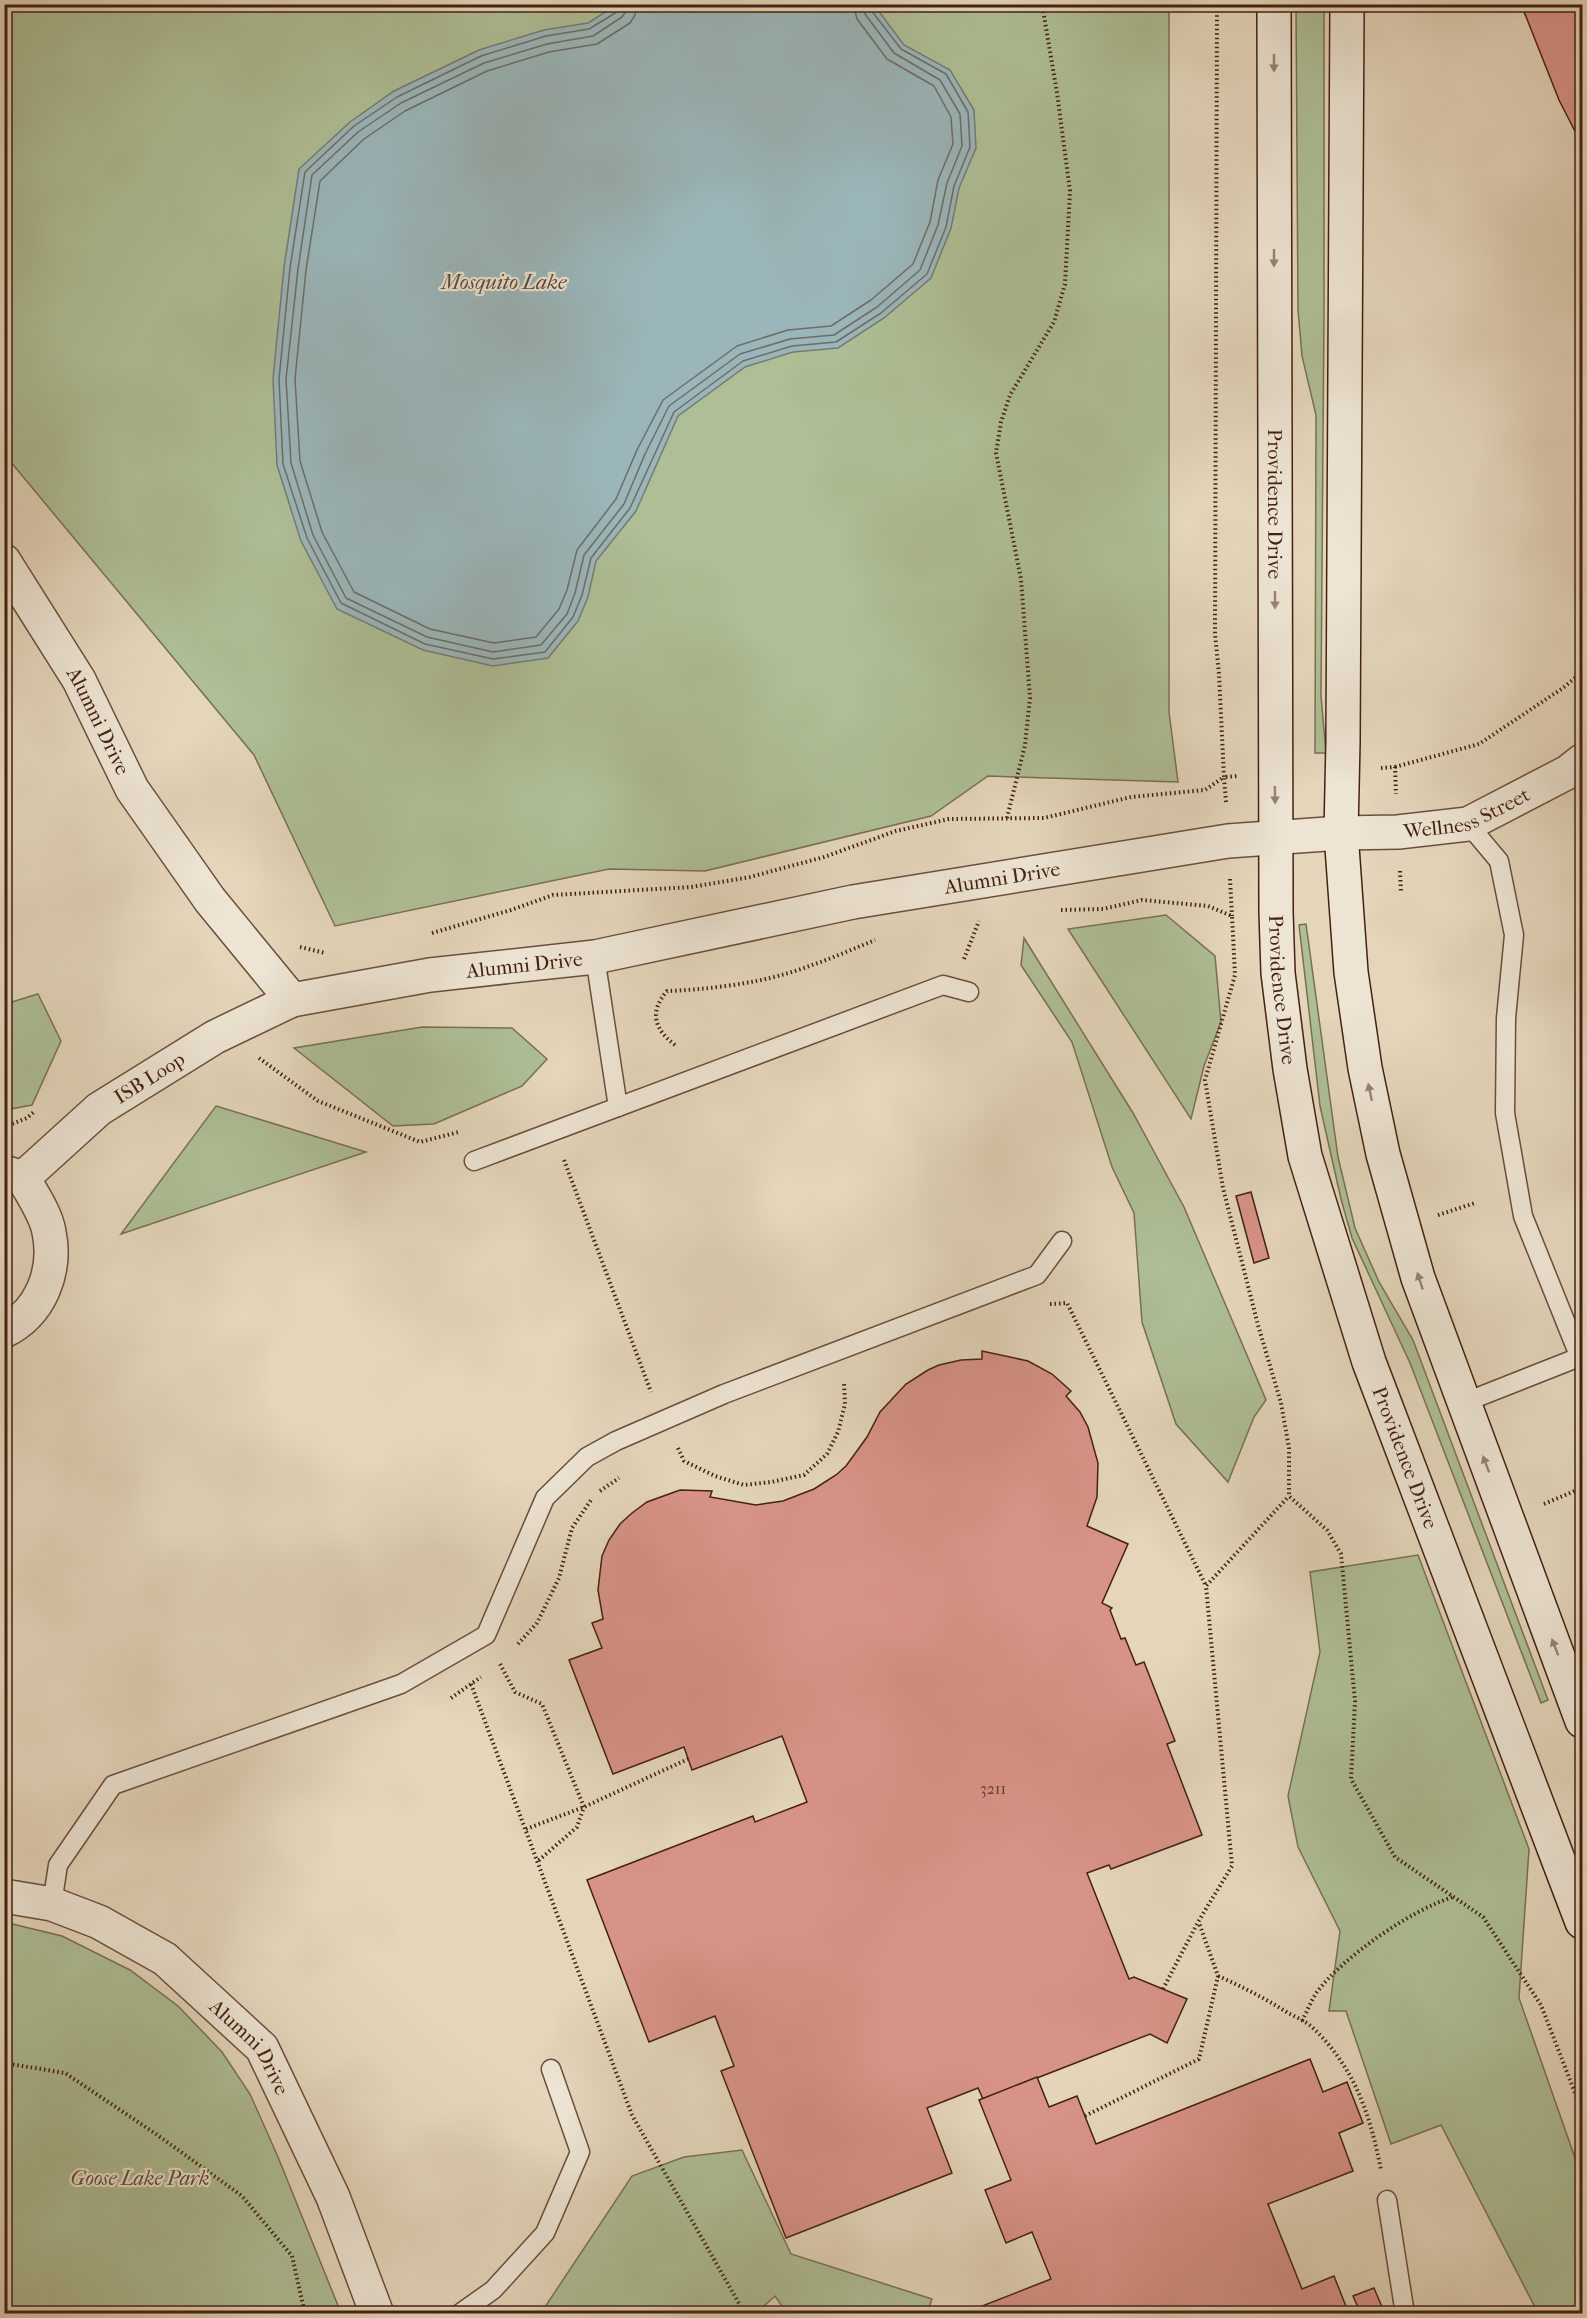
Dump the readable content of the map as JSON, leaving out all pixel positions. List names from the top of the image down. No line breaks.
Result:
{"streets":{"main road":["Providence Drive","Alumni Drive","Wellness Street","ISB Loop"]},"crossings":[["Providence Drive","Alumni Drive"],["Providence Drive","Wellness Street"],["Alumni Drive","Wellness Street"],["Alumni Drive","ISB Loop"]],"water":["Mosquito Lake"],"parks":["Goose Lake Park"],"house_numbers":["3211"]}
